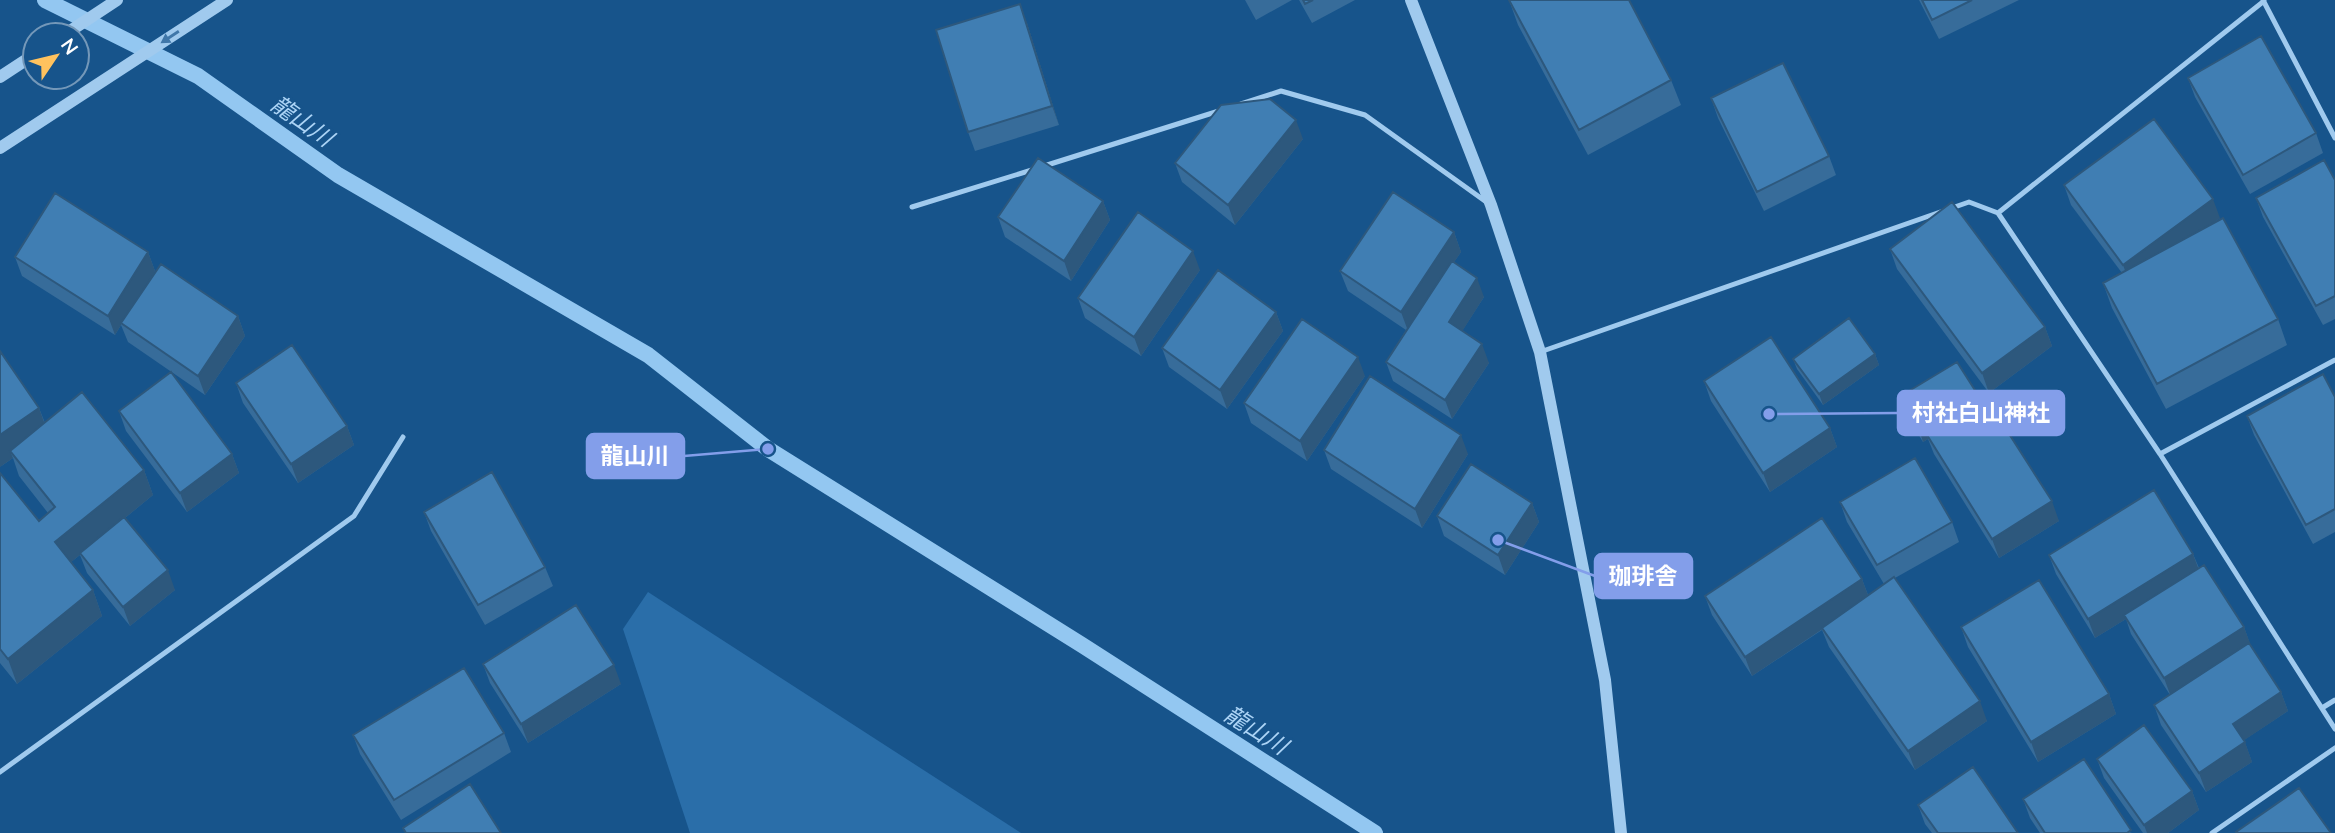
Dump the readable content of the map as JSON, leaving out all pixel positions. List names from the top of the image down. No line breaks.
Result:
{"water":["龍山川"],"places":["村社白山神社","龍山川","珈琲舎"],"north":"top right"}
